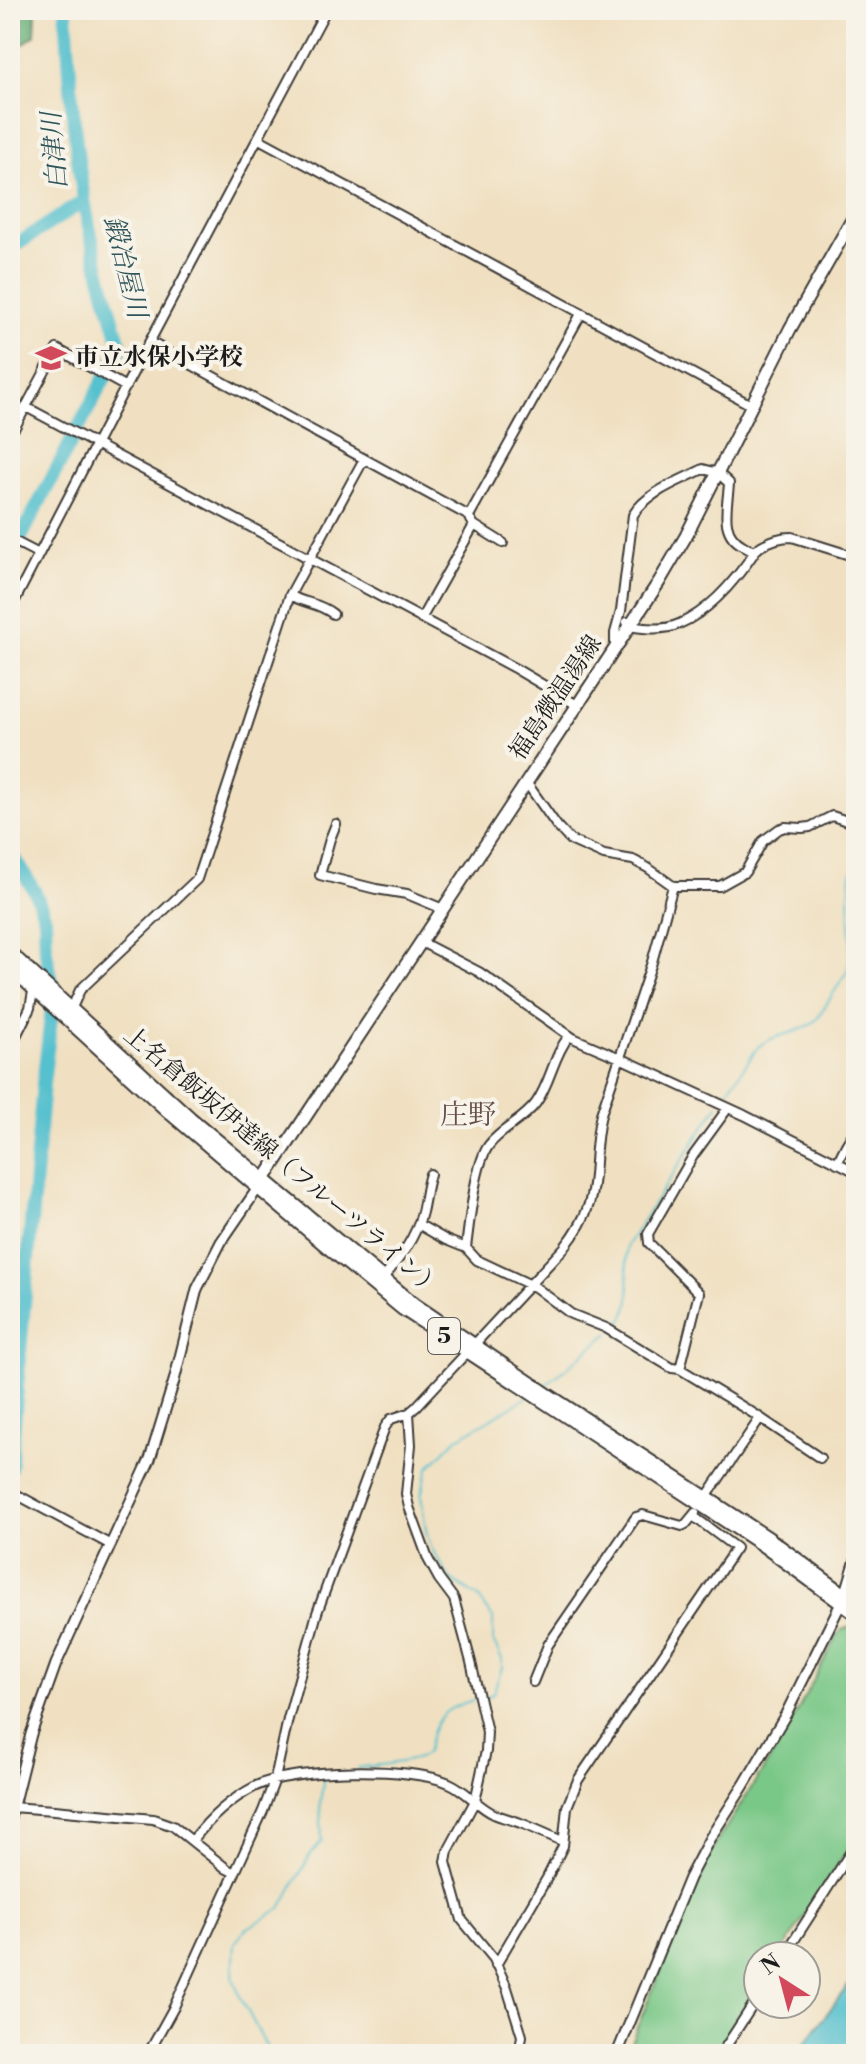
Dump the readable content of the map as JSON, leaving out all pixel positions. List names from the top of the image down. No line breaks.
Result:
{"streets":{"main road":["福島微温湯線","上名倉飯坂伊達線（フルーツライン）","5"]},"crossings":[["福島微温湯線","上名倉飯坂伊達線（フルーツライン）"]],"districts":["庄野"],"water":["白津川","鍛冶屋川"],"places":{"school or university":["市立水保小学校"]},"north":"top left"}
